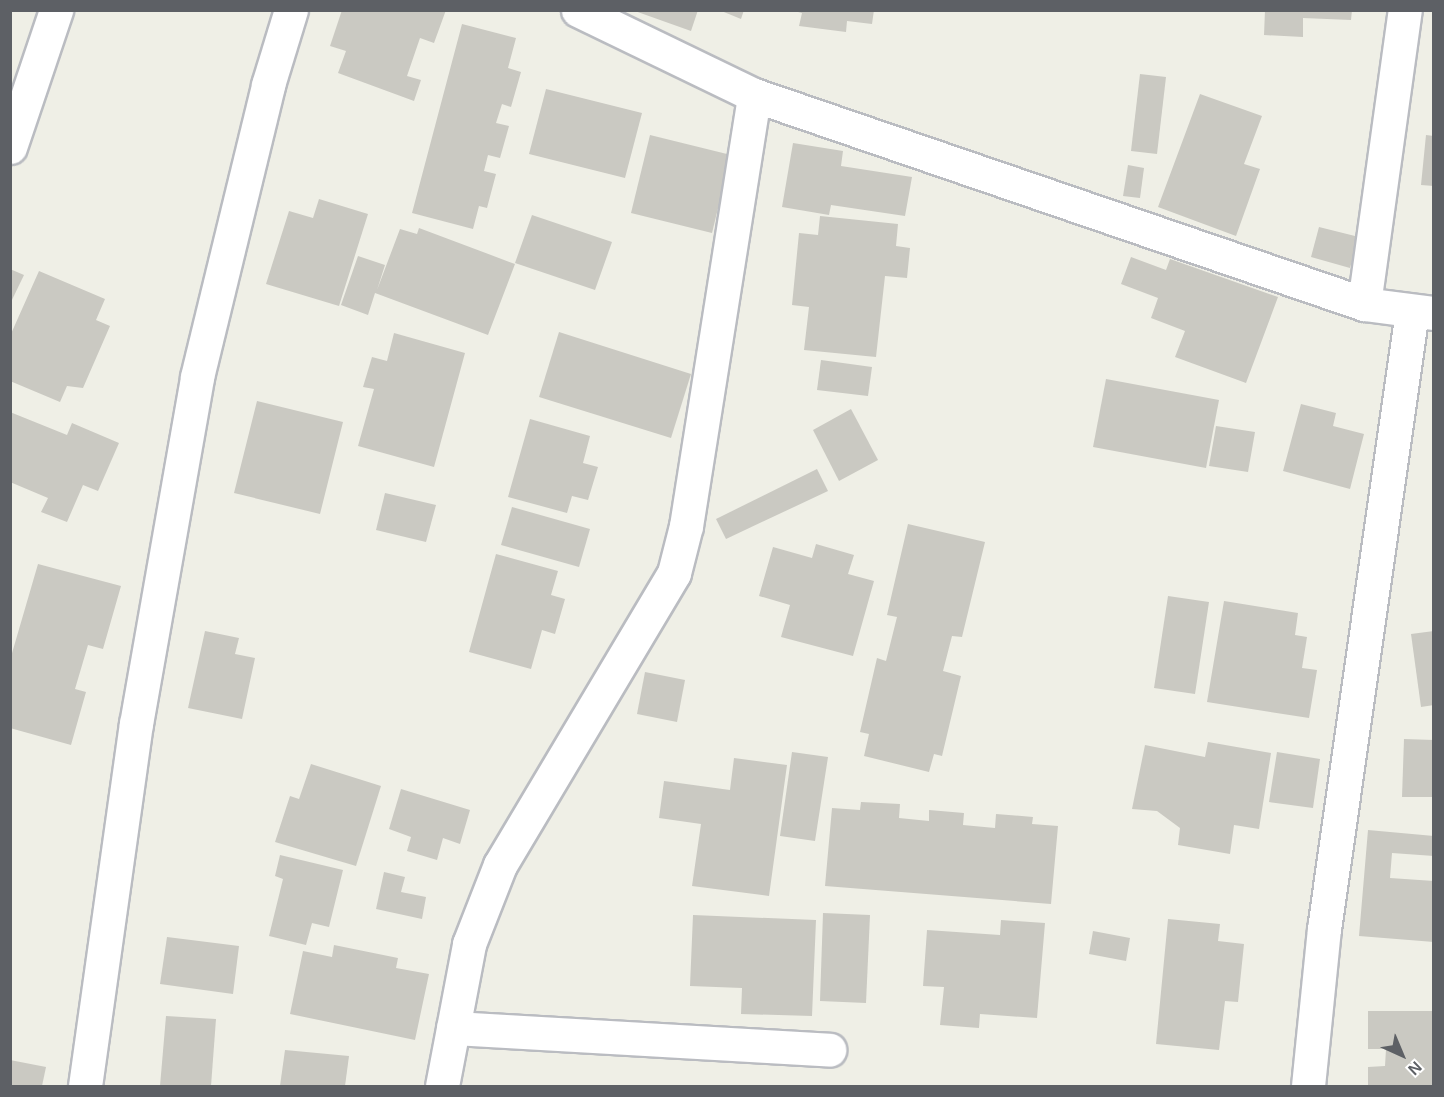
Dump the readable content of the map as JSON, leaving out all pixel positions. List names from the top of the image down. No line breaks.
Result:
{"north":"bottom right"}
